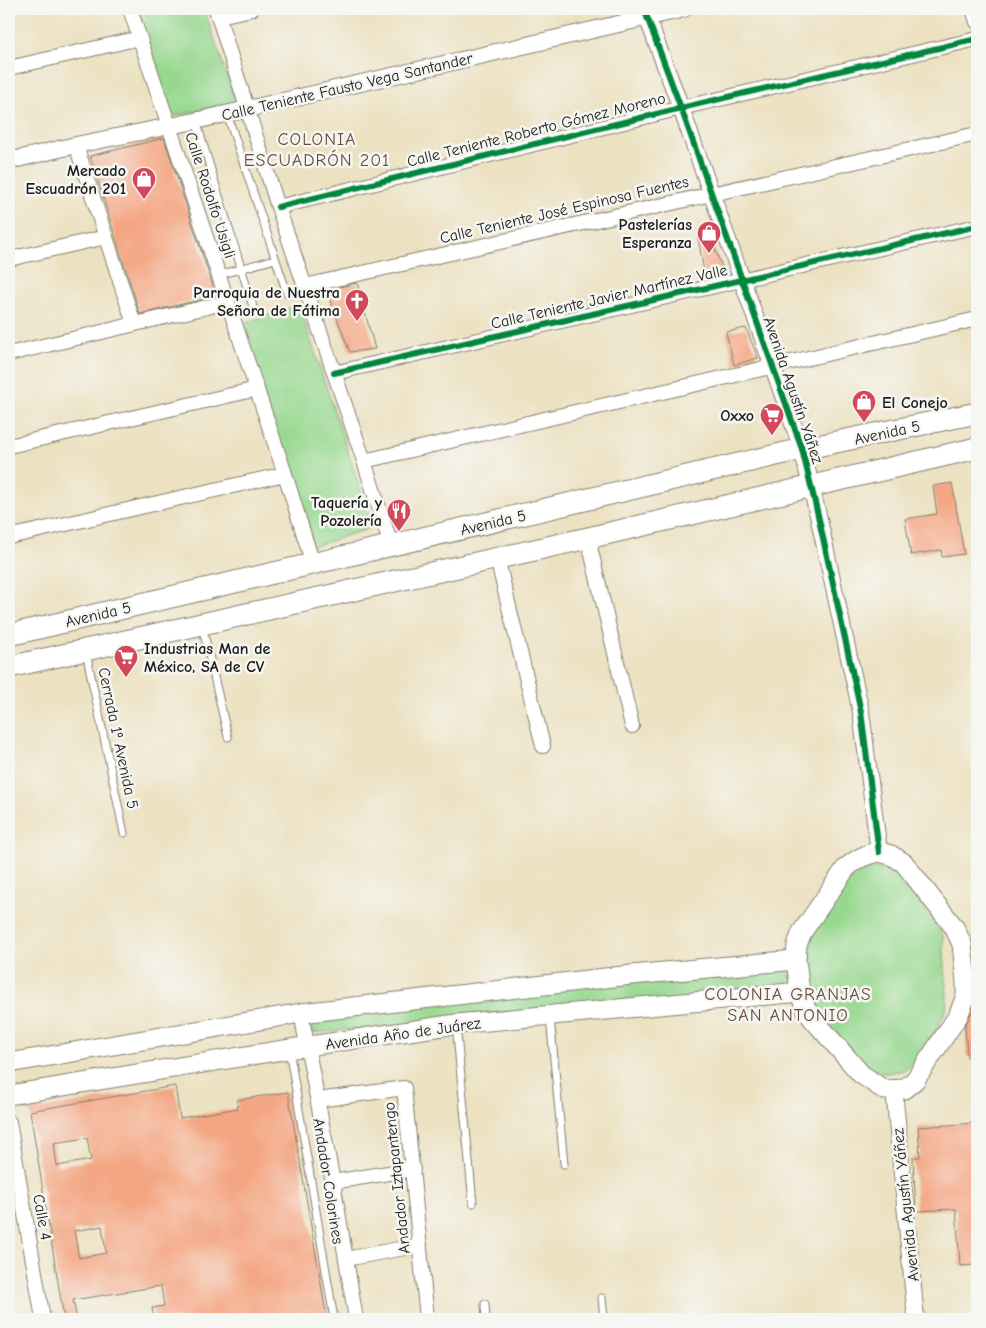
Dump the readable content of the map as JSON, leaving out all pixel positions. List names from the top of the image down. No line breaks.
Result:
{"streets":{"main road":["Avenida 5","Avenida Año de Juárez"],"street":["Calle Teniente Fausto Vega Santander","Calle Teniente Roberto Gómez Moreno","Calle Rodolfo Usigli","Calle Teniente José Espinosa Fuentes","Calle Teniente Javier Martínez Valle","Avenida Agustín Yáñez","Andador Iztapantengo","Andador Colorines","Calle 4"],"lane":["Cerrada 1ª Avenida 5"]},"crossings":[["Calle Teniente Fausto Vega Santander","Calle Rodolfo Usigli"],["Calle Teniente Fausto Vega Santander","Avenida Agustín Yáñez"],["Calle Teniente Roberto Gómez Moreno","Avenida Agustín Yáñez"],["Calle Rodolfo Usigli","Avenida 5"],["Calle Teniente José Espinosa Fuentes","Avenida Agustín Yáñez"],["Calle Teniente Javier Martínez Valle","Avenida Agustín Yáñez"],["Avenida Agustín Yáñez","Avenida 5"],["Avenida 5","Cerrada 1ª Avenida 5"],["Avenida Año de Juárez","Andador Colorines"],["Andador Iztapantengo","Andador Colorines"]],"districts":["COLONIA ESCUADRÓN 201","COLONIA GRANJAS SAN ANTONIO"],"places":{"shop":["Mercado Escuadrón 201","Pastelerías Esperanza","El Conejo"],"church":["Parroquia de Nuestra Señora de Fátima"],"supermarket":["Oxxo","Industrias Man de México, SA de CV"],"restaurant":["Taquería y Pozolería"]}}
